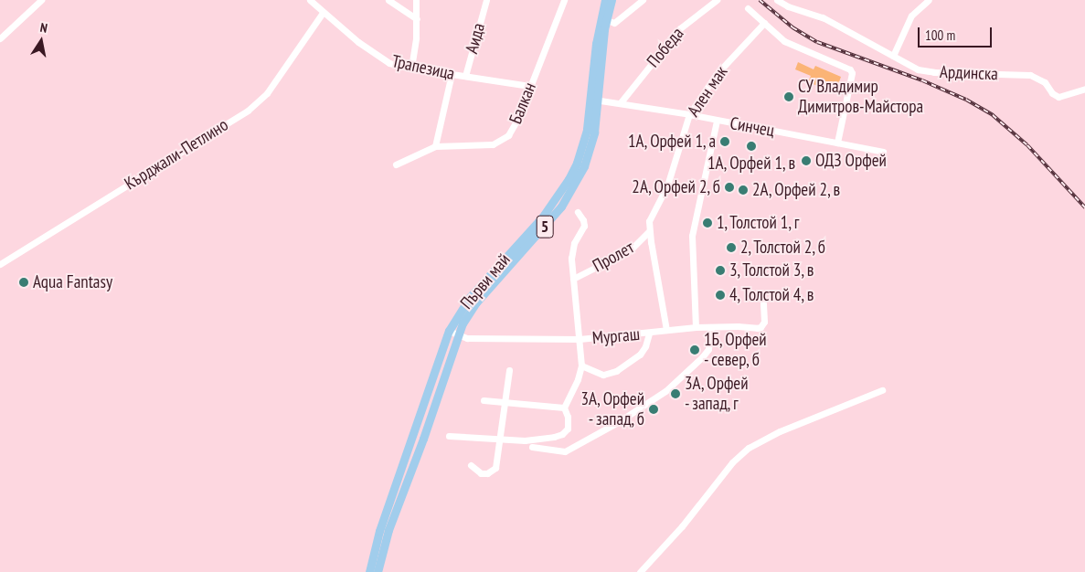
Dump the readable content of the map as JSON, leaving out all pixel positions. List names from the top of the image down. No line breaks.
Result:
{"streets":{"main road":["5","Първи май"],"street":["Аида","Победа","Трапезица","Ардинска","Ален мак","Балкан","Синчец","Кърджали-Петлино","Пролет","Мургаш"]},"crossings":[["Аида","Трапезица"],["Победа","Синчец"],["Трапезица","Балкан"],["Трапезица","Кърджали-Петлино"],["Ален мак","Синчец"],["Ален мак","Пролет"],["Ален мак","Мургаш"],["Синчец","Първи май"],["Пролет","Мургаш"],["Първи май","Мургаш"]],"places":["СУ Владимир Димитров-Майстора","1А, Орфей 1, а","1А, Орфей 1, в","ОДЗ Орфей","2А, Орфей 2, б","2А, Орфей 2, в","1, Толстой 1, г","2, Толстой 2, б","3, Толстой 3, в","Aqua Fantasy","4, Толстой 4, в","1Б, Орфей - север, б","3А, Орфей - запад, г","3А, Орфей - запад, б"],"scale_bar":"100 m","north":"top"}
